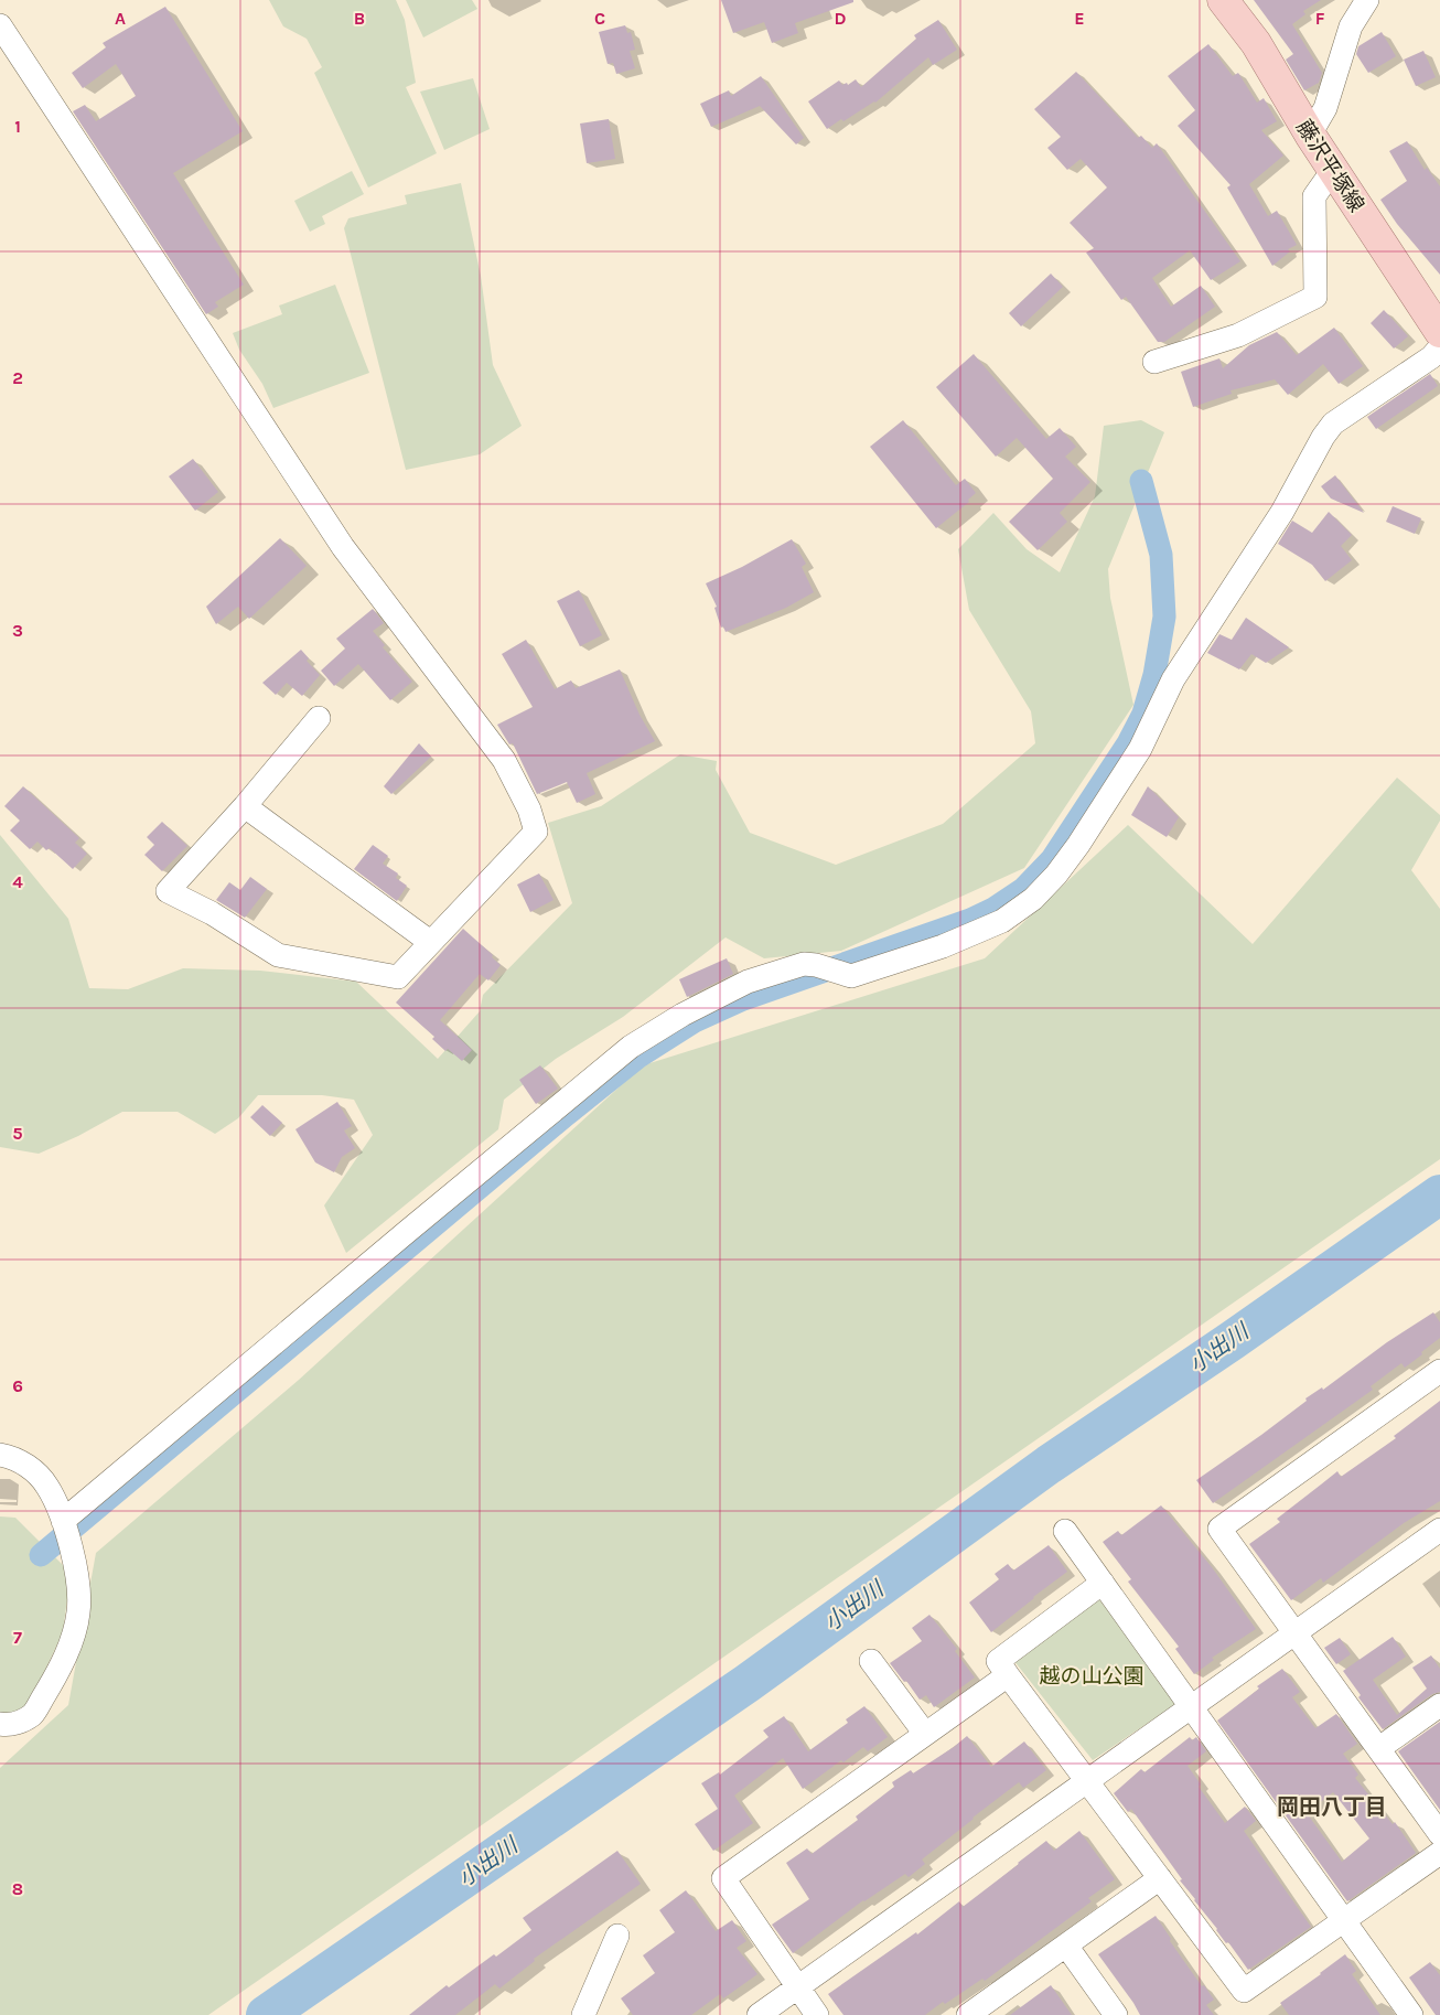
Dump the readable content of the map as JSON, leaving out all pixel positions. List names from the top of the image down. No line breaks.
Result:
{"streets":{"main road":["藤沢平塚線"]},"districts":["岡田八丁目"],"water":["小出川"],"parks":["越の山公園"],"grid":{"columns":["A","B","C","D","E","F"],"rows":["1","2","3","4","5","6","7","8"]}}
